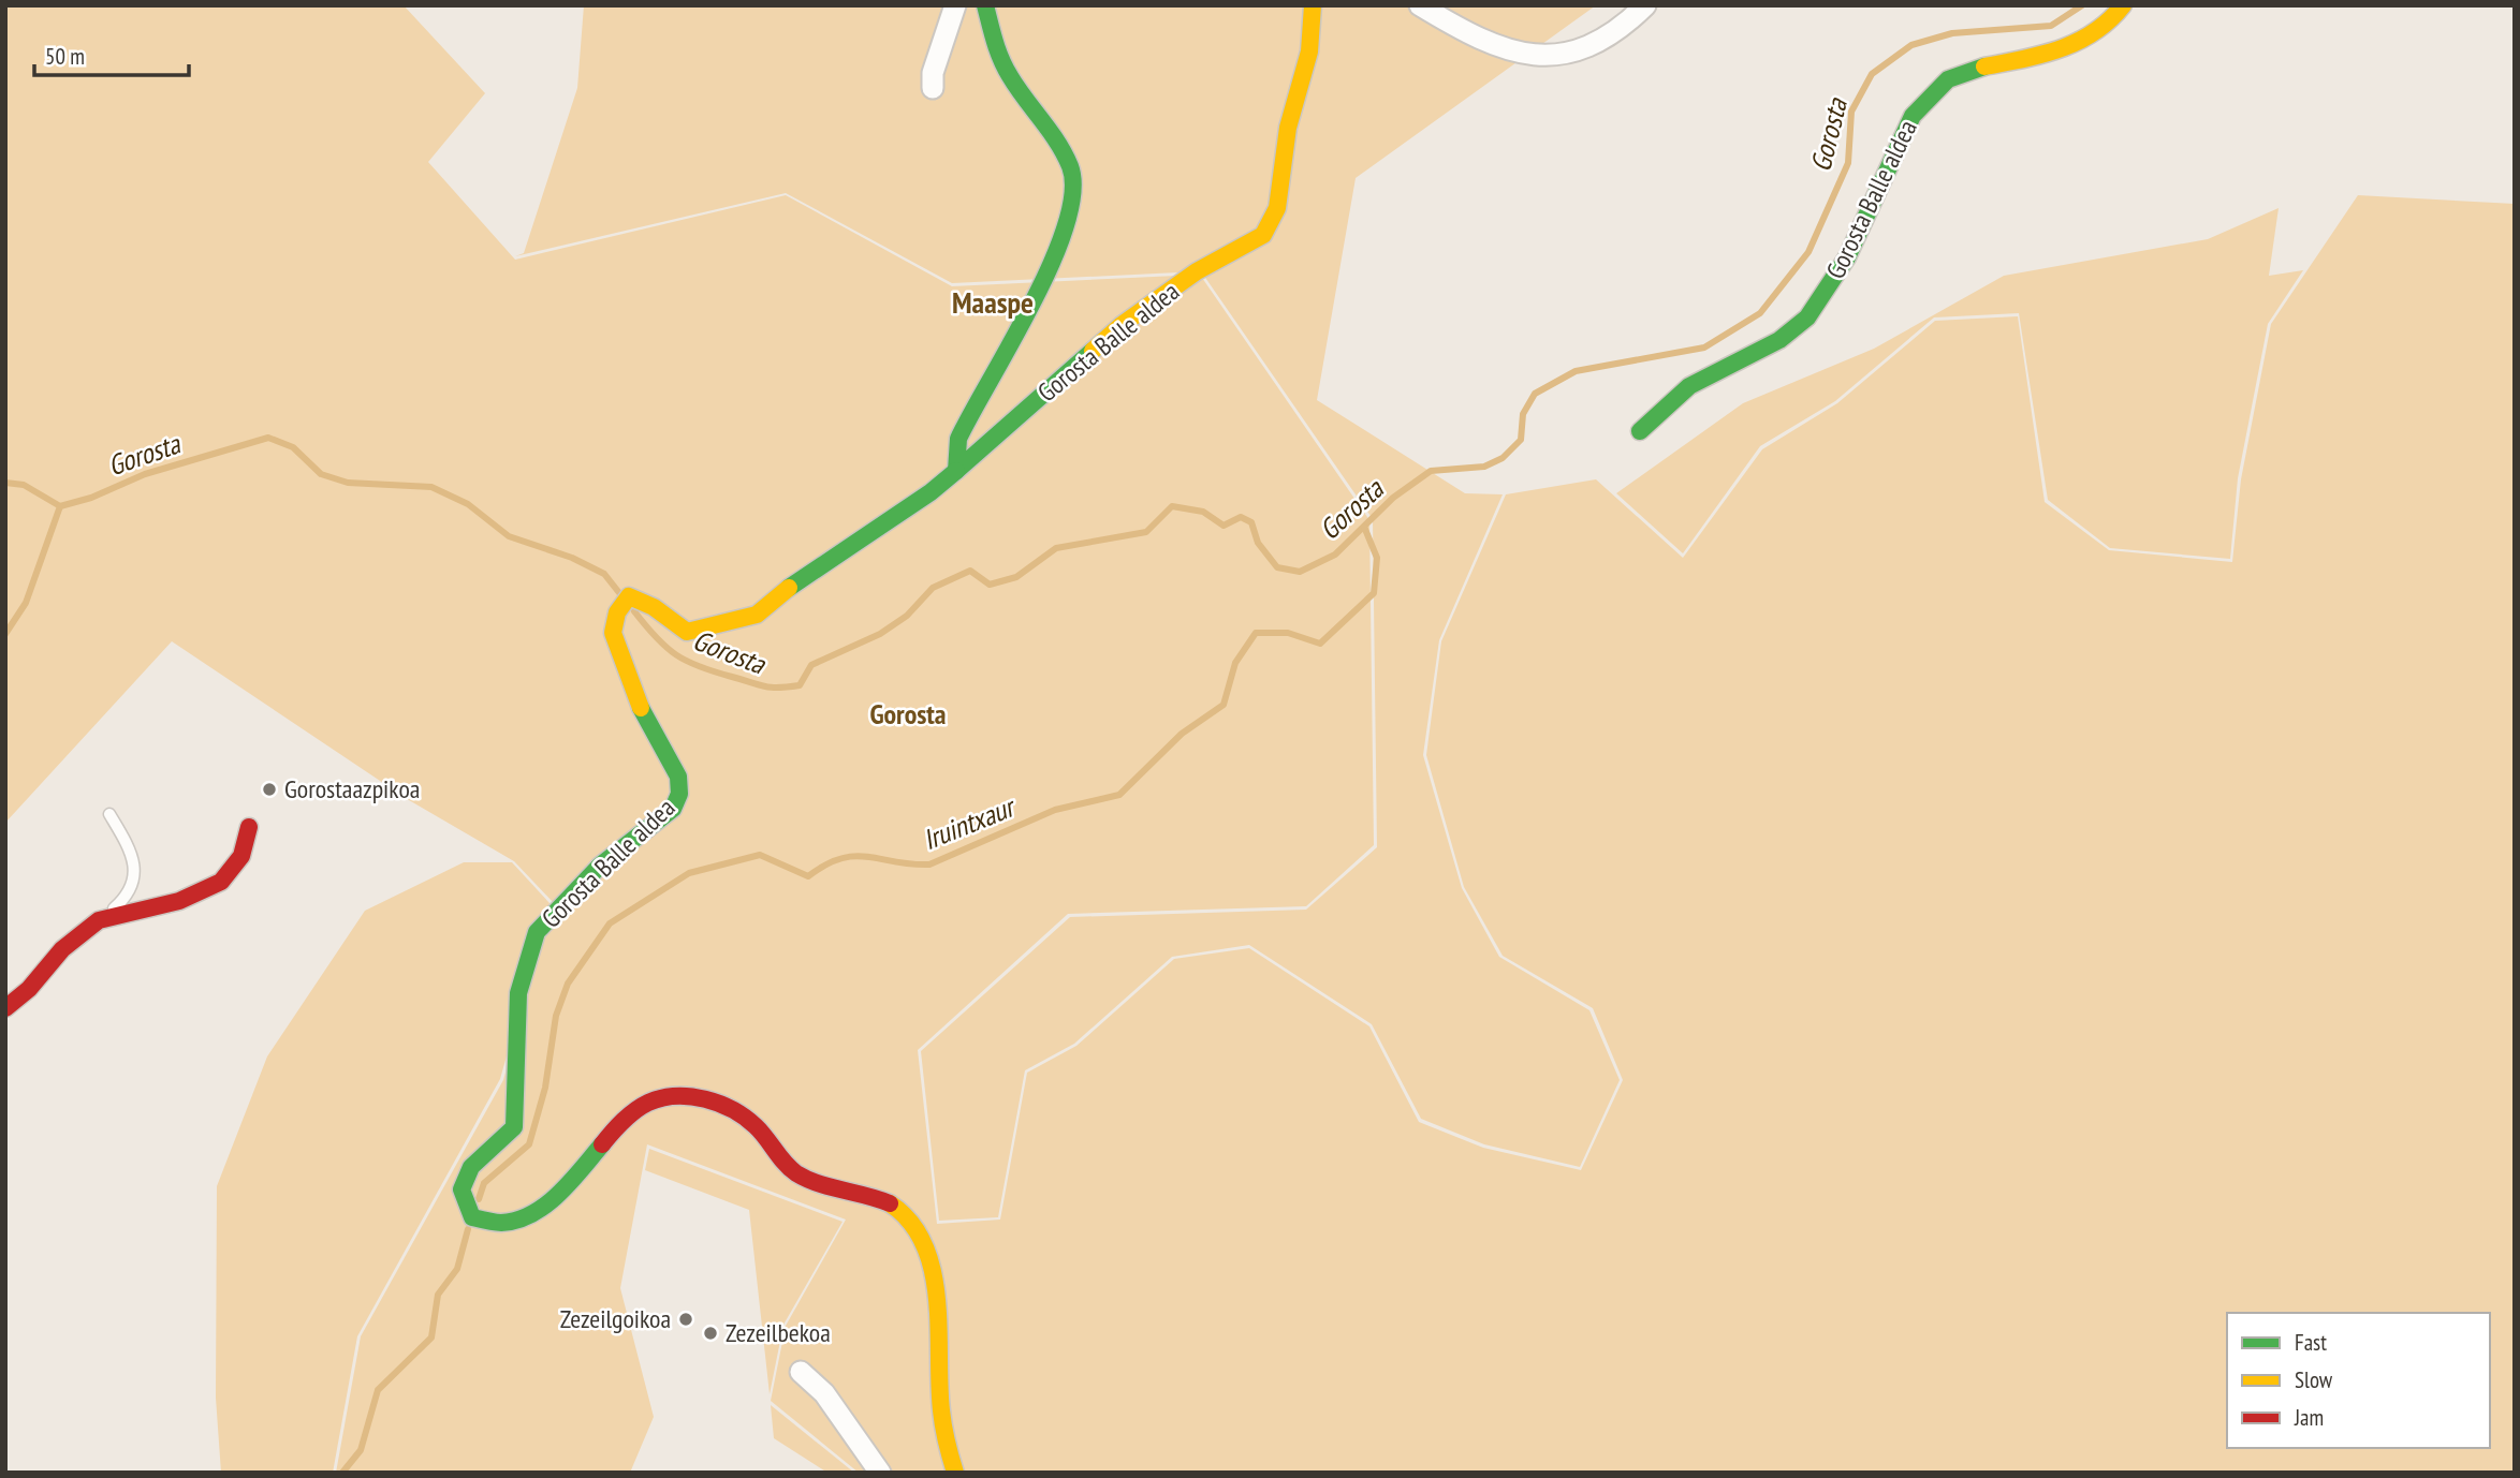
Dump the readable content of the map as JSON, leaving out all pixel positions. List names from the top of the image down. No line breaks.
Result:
{"streets":{"street":["Gorosta Balle aldea"]},"districts":["Maaspe","Gorosta"],"water":["Gorosta","Iruintxaur"],"places":["Gorostaazpikoa","Zezeilgoikoa","Zezeilbekoa"],"legend":["Fast","Slow","Jam"],"scale_bar":"50 m"}
